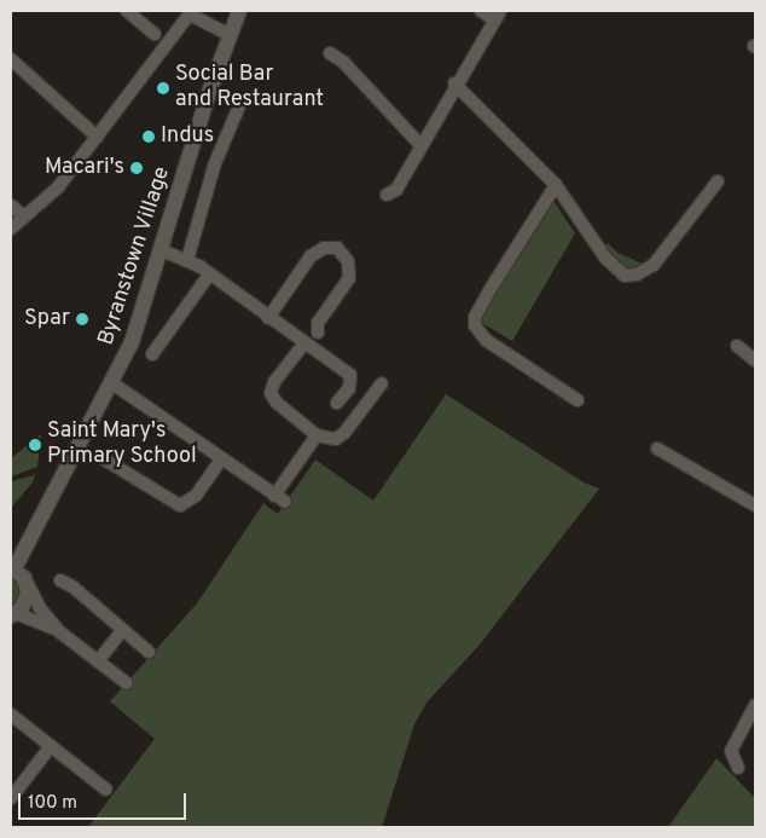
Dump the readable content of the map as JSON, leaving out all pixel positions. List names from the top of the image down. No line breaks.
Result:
{"streets":{"street":["Byranstown Village"]},"places":["Social Bar and Restaurant","Indus","Macari's","Spar","Saint Mary's Primary School"],"scale_bar":"100 m"}
